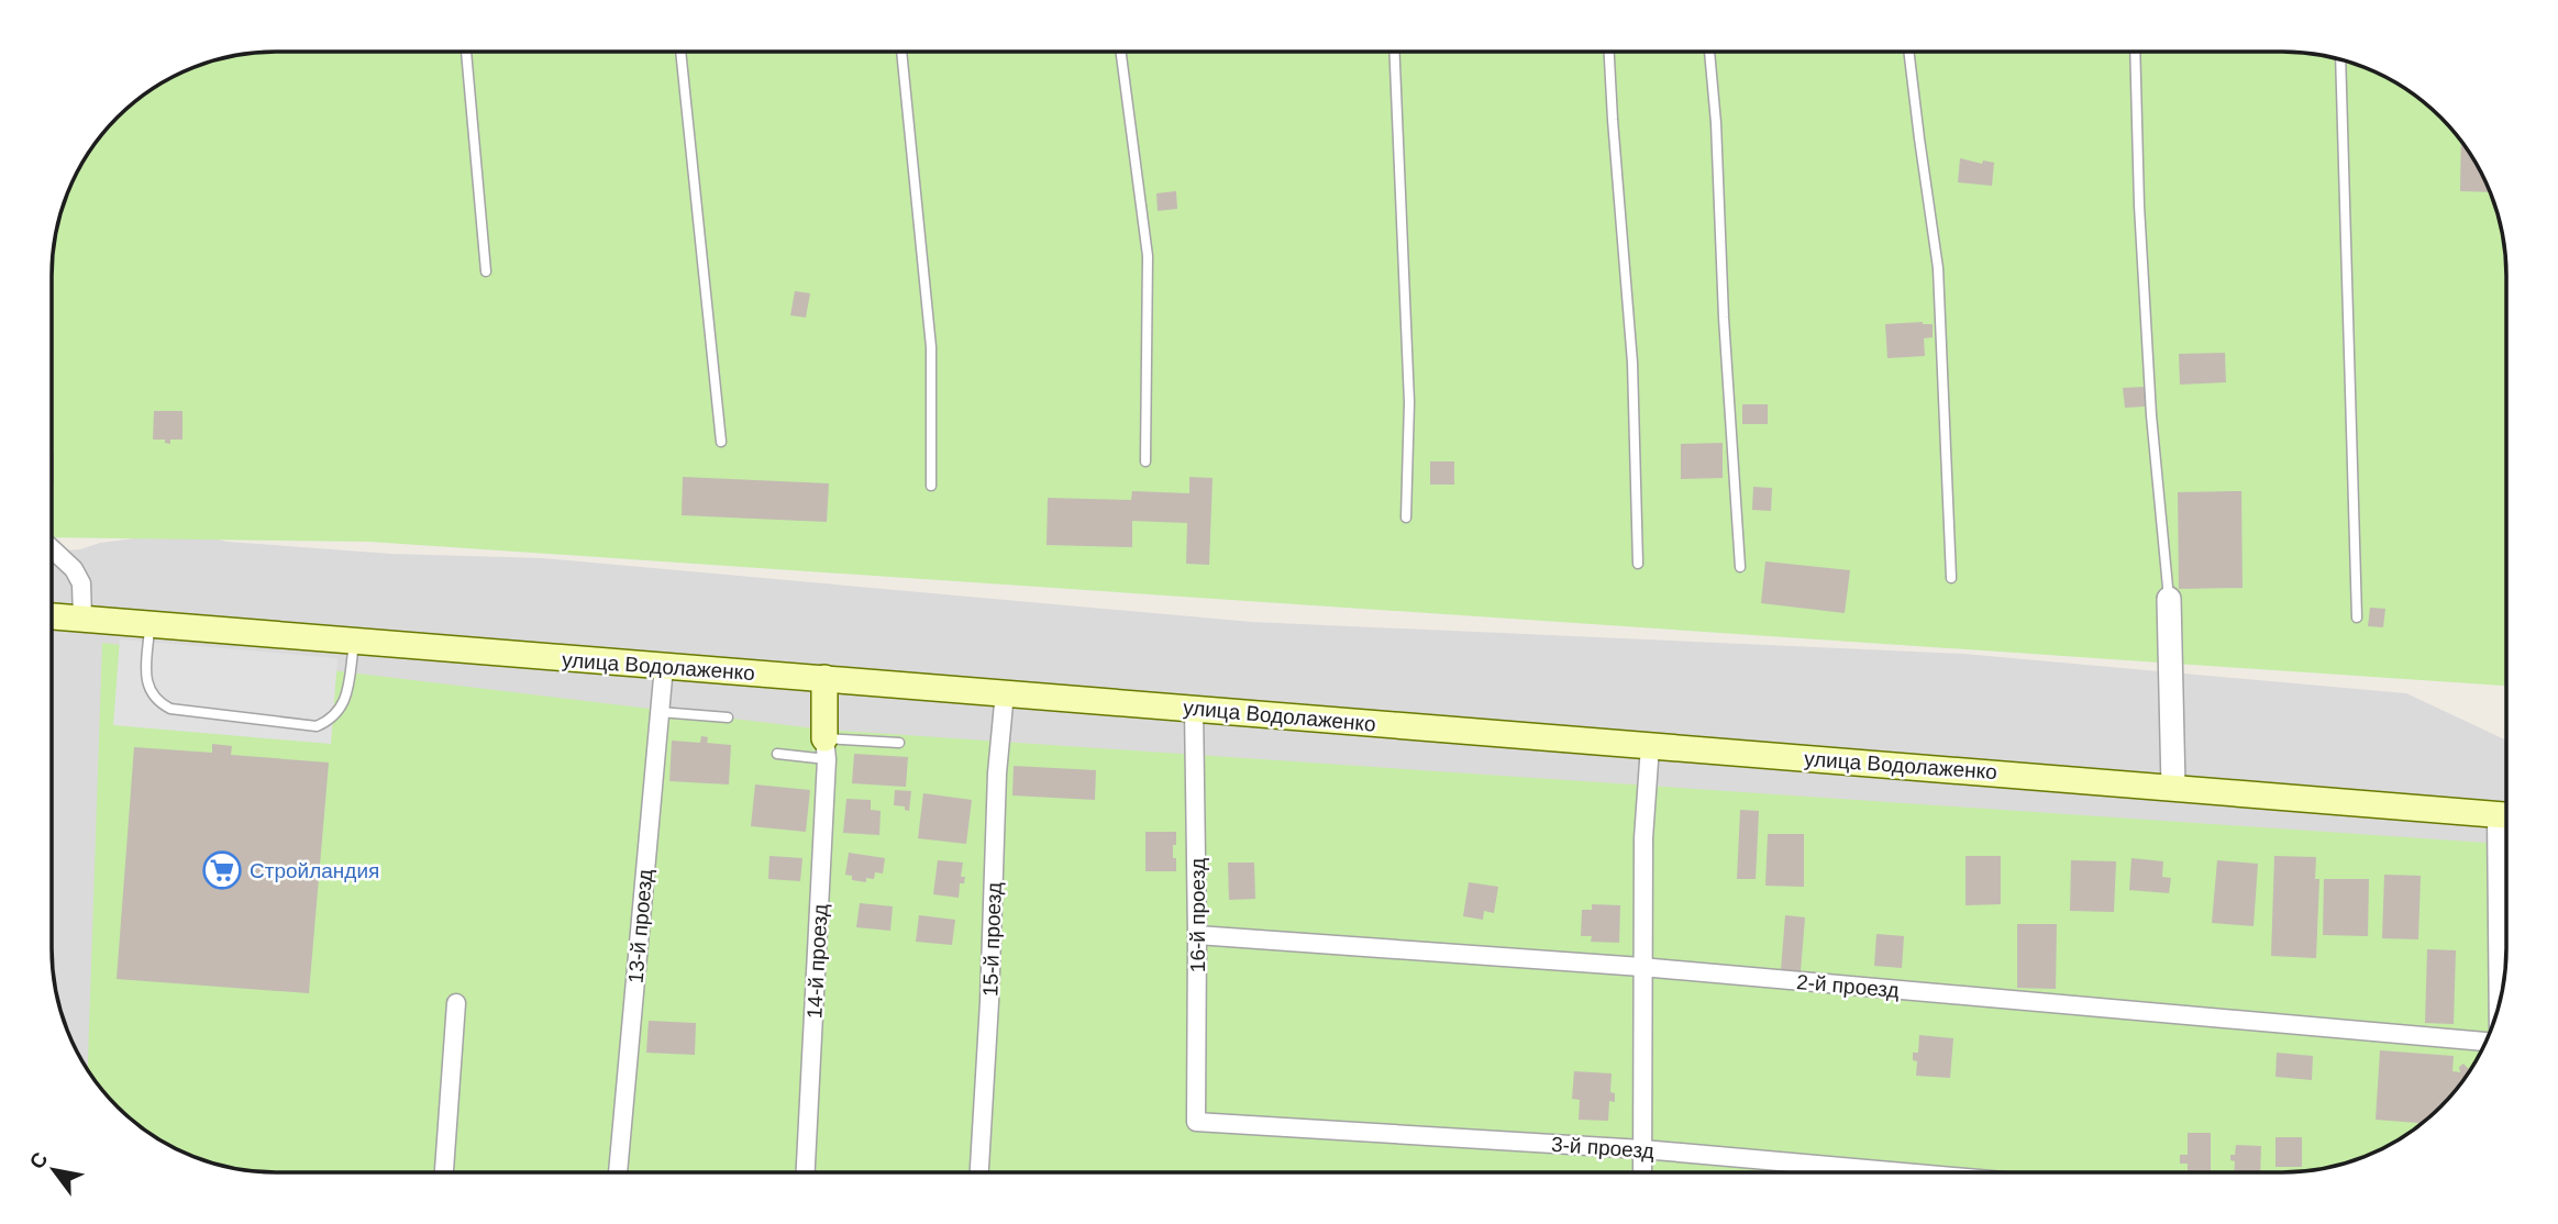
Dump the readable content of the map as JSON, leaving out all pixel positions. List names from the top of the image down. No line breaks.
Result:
{"streets":{"main road":["улица Водолаженко"],"street":["16-й проезд","13-й проезд","15-й проезд","14-й проезд","2-й проезд","3-й проезд"]},"crossings":[["улица Водолаженко","16-й проезд"],["улица Водолаженко","13-й проезд"],["улица Водолаженко","15-й проезд"],["16-й проезд","2-й проезд"],["16-й проезд","3-й проезд"]],"places":{"supermarket":["Стройландия"]},"north":"top left"}
